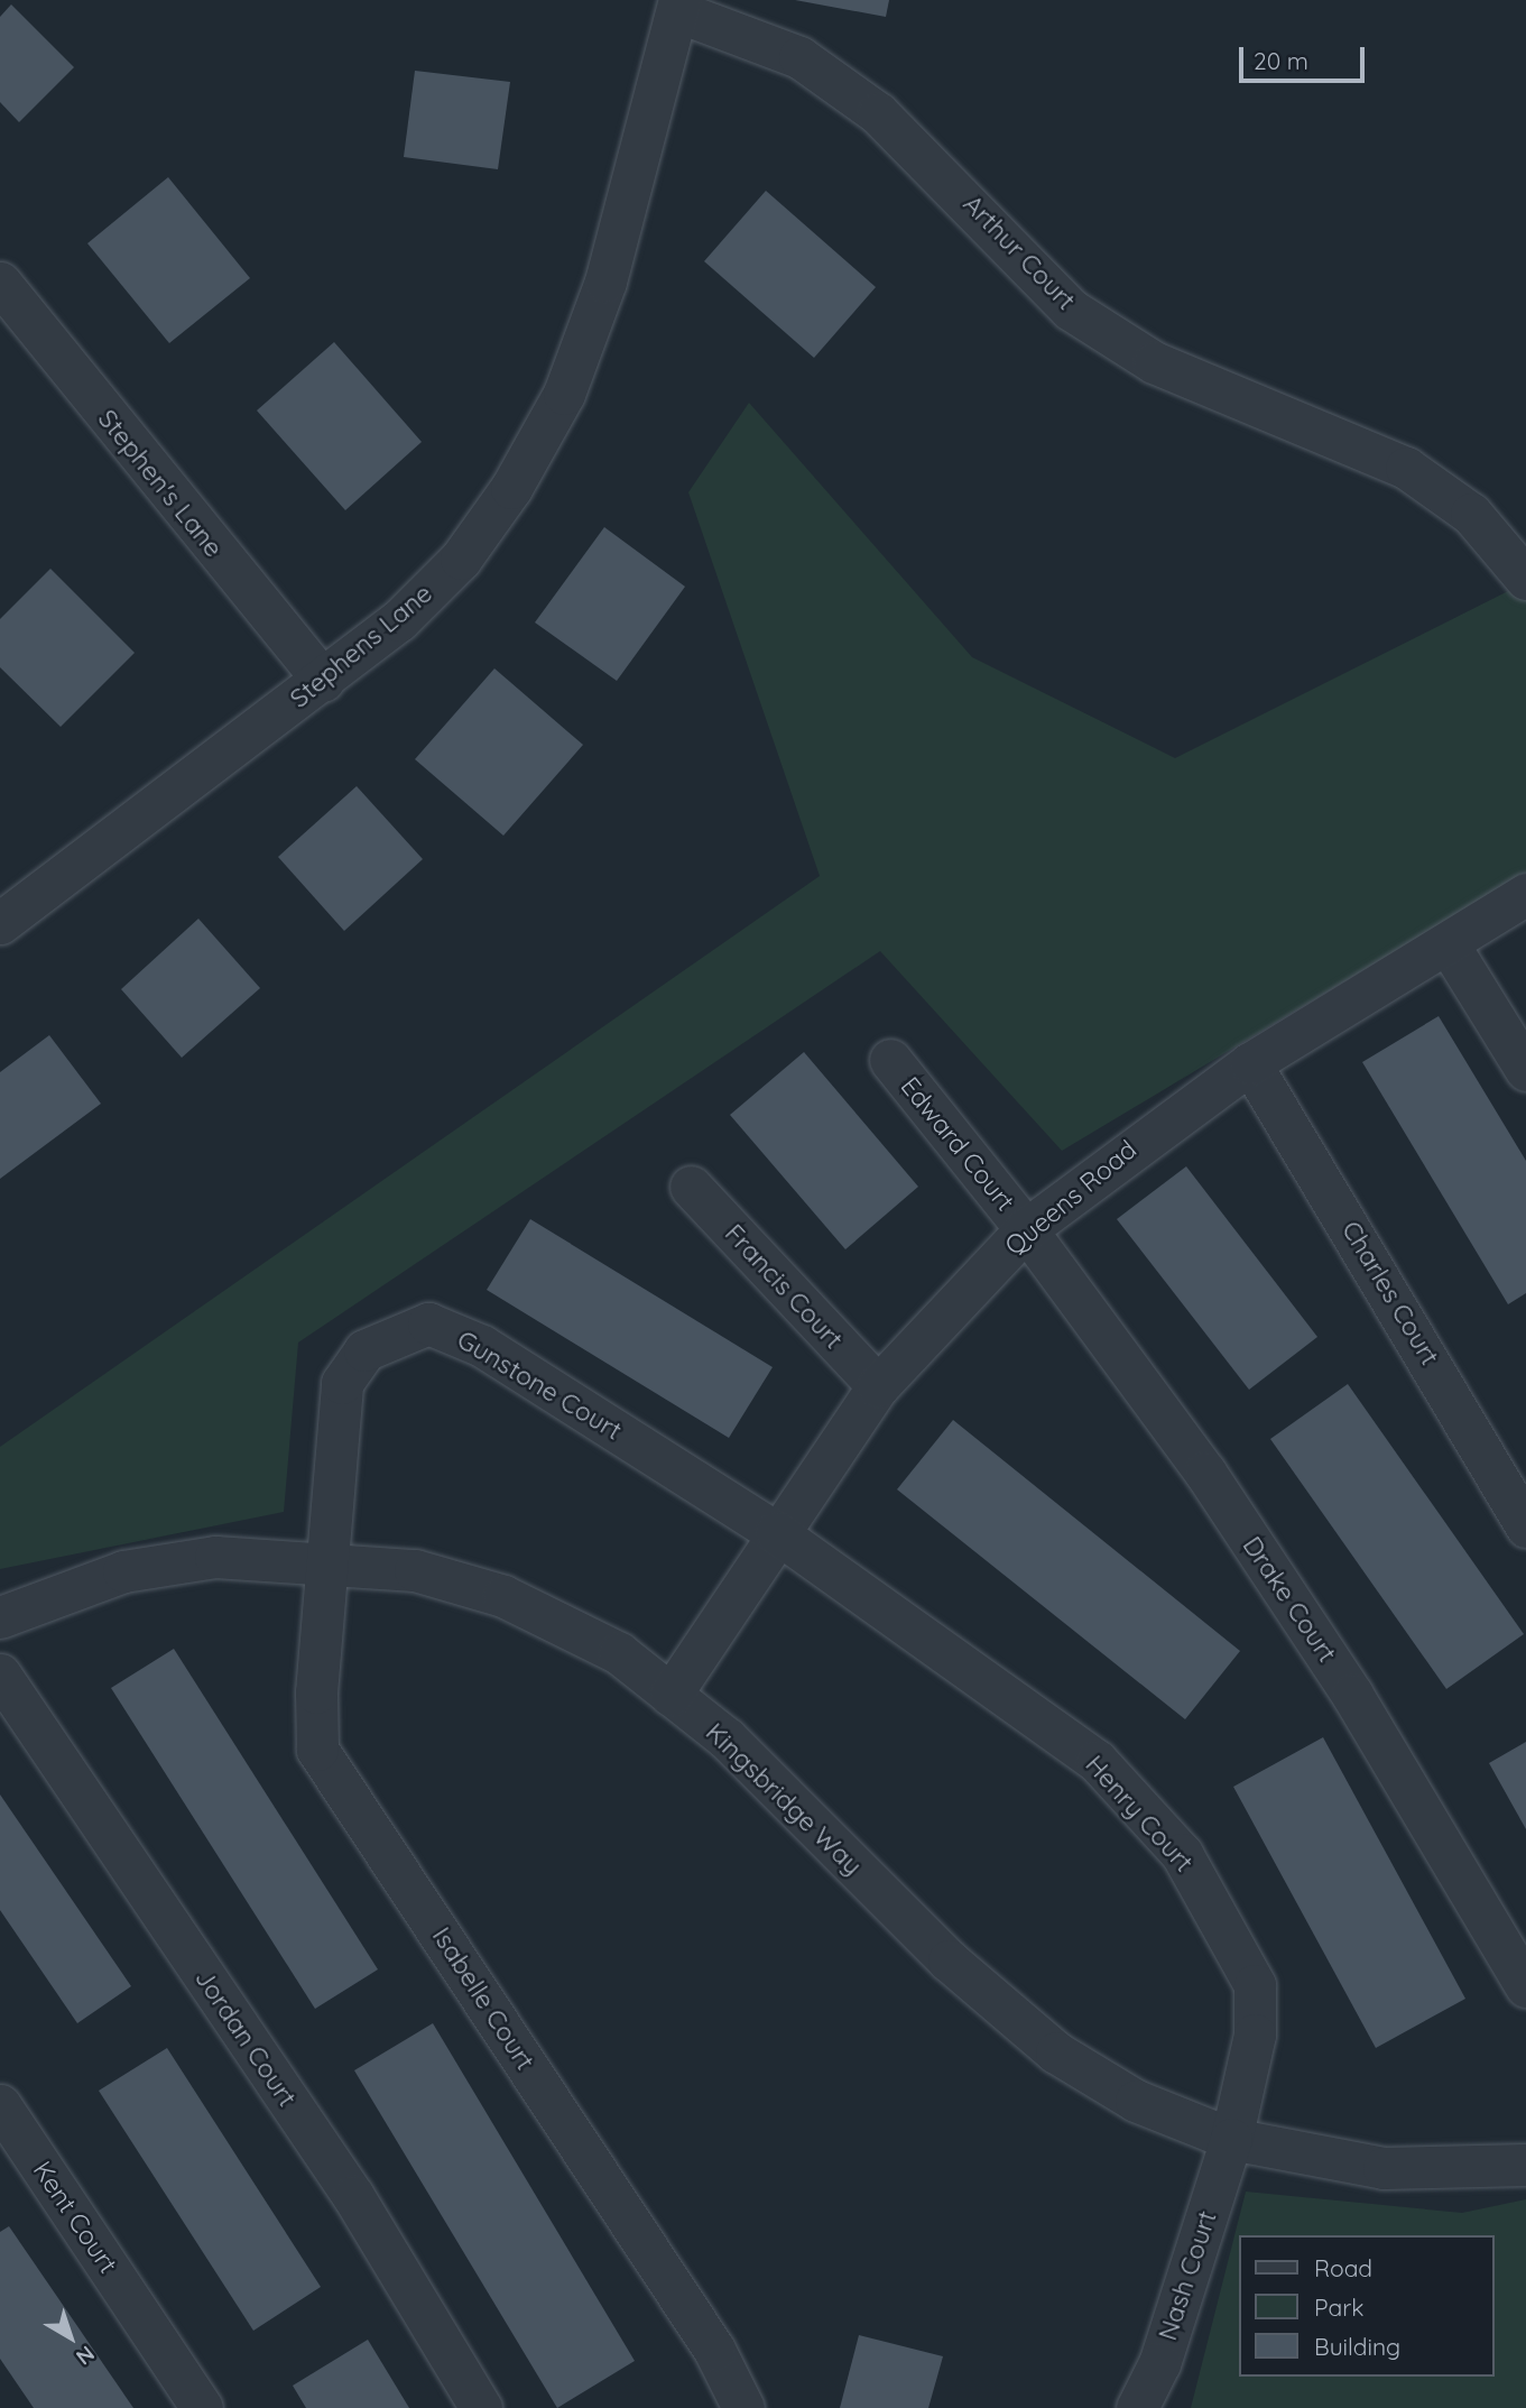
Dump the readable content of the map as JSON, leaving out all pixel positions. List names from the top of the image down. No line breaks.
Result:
{"streets":{"street":["Arthur Court","Stephen's Lane","Stephens Lane","Edward Court","Queens Road","Francis Court","Charles Court","Gunstone Court","Drake Court","Kingsbridge Way","Henry Court","Isabelle Court","Jordan Court","Kent Court","Nash Court"]},"crossings":[["Arthur Court","Stephens Lane"],["Stephen's Lane","Stephens Lane"],["Edward Court","Queens Road"],["Edward Court","Drake Court"],["Queens Road","Francis Court"],["Queens Road","Charles Court"],["Queens Road","Gunstone Court"],["Queens Road","Drake Court"],["Queens Road","Kingsbridge Way"],["Queens Road","Henry Court"],["Gunstone Court","Kingsbridge Way"],["Gunstone Court","Henry Court"],["Gunstone Court","Isabelle Court"],["Kingsbridge Way","Henry Court"],["Kingsbridge Way","Isabelle Court"],["Kingsbridge Way","Nash Court"],["Henry Court","Nash Court"]],"legend":["Road","Park","Building"],"scale_bar":"20 m","north":"bottom right"}
